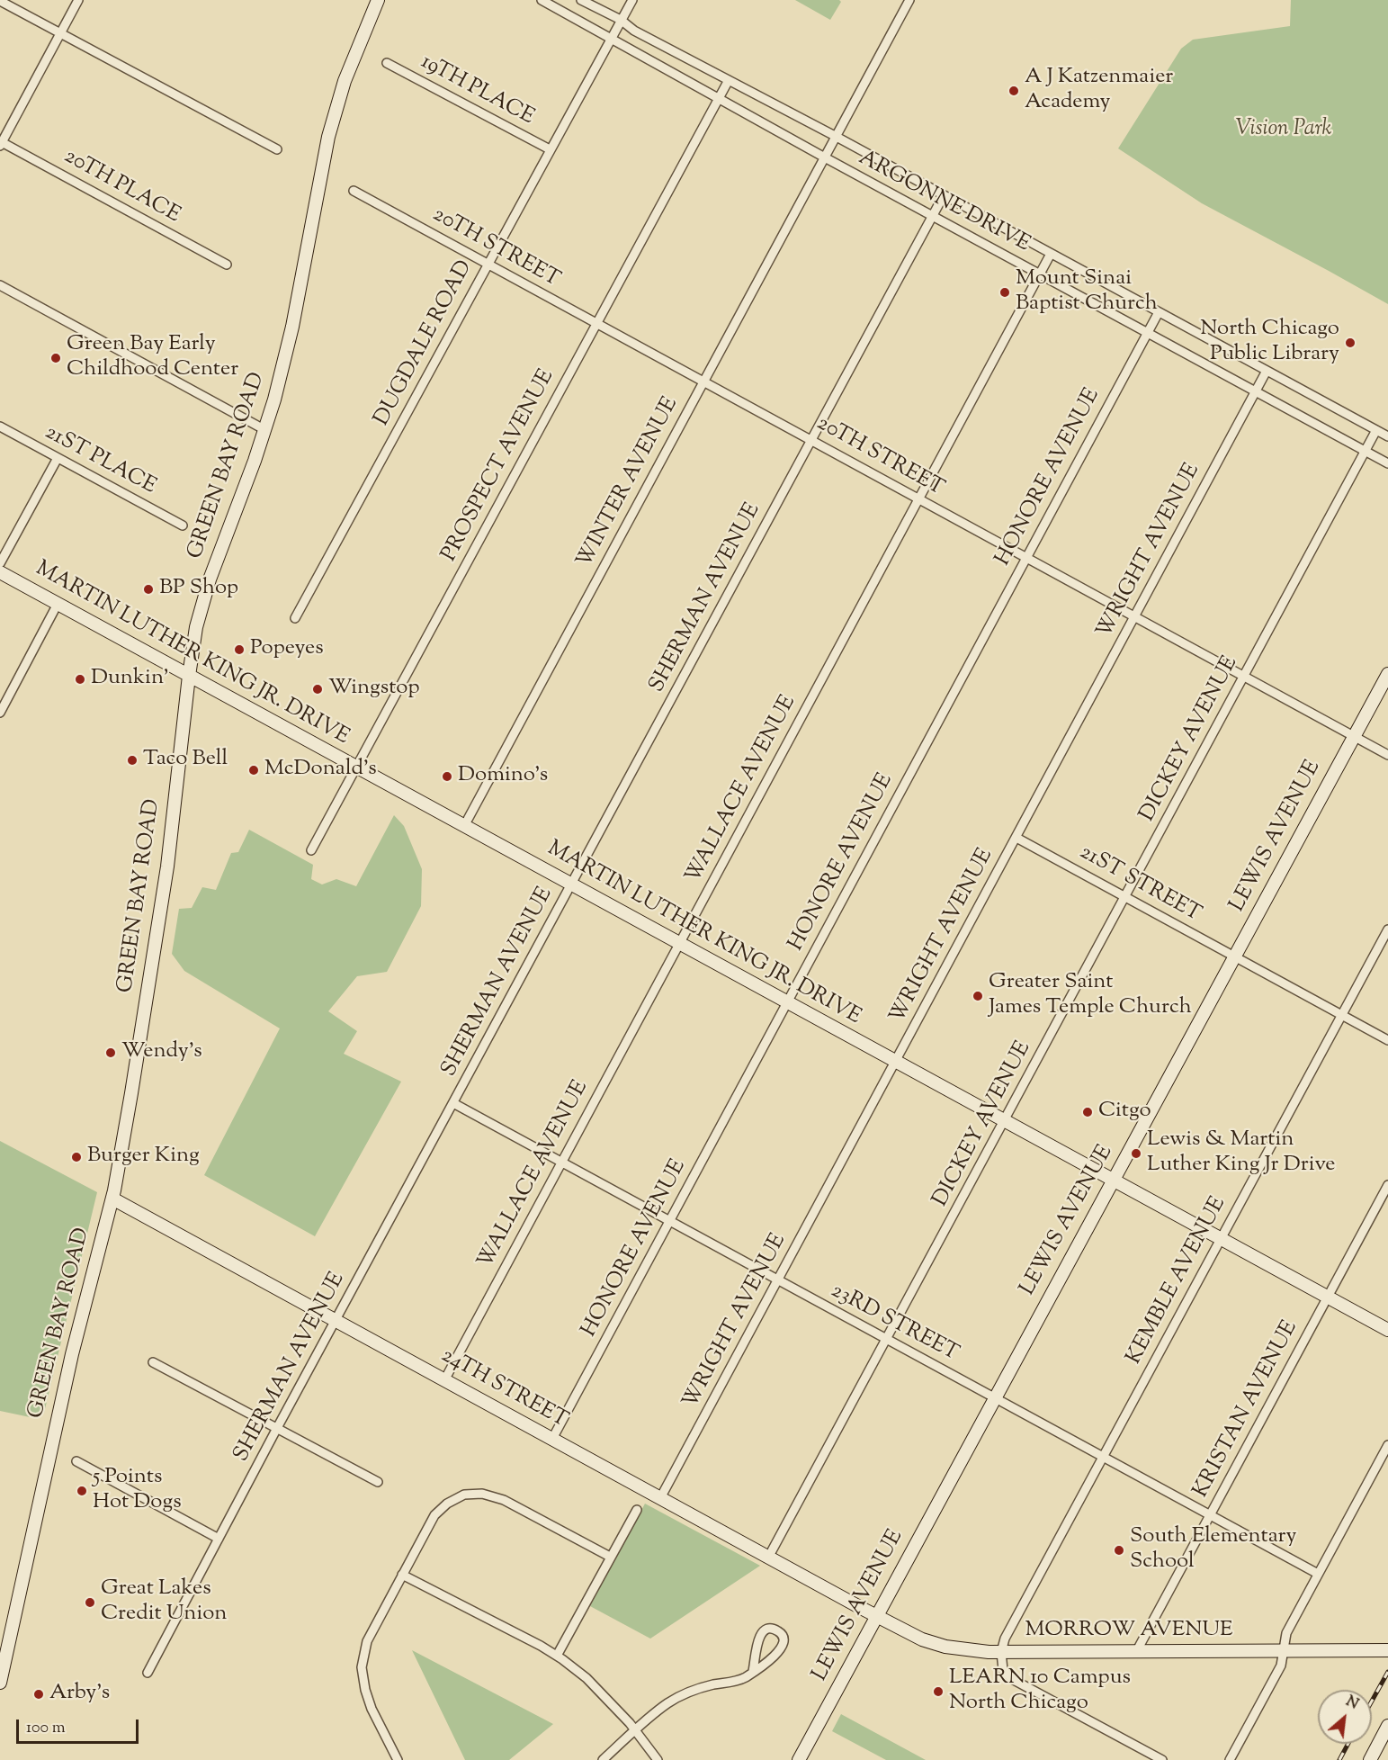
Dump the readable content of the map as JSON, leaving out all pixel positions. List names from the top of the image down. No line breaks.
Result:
{"streets":{"street":["19TH PLACE","20TH PLACE","ARGONNE DRIVE","20TH STREET","DUGDALE ROAD","21ST PLACE","GREEN BAY ROAD","PROSPECT AVENUE","HONORE AVENUE","WINTER AVENUE","WRIGHT AVENUE","SHERMAN AVENUE","MARTIN LUTHER KING JR. DRIVE","DICKEY AVENUE","WALLACE AVENUE","LEWIS AVENUE","21ST STREET","KEMBLE AVENUE","23RD STREET","24TH STREET","KRISTAN AVENUE","MORROW AVENUE"]},"crossings":[["19TH PLACE","DUGDALE ROAD"],["ARGONNE DRIVE","DUGDALE ROAD"],["ARGONNE DRIVE","PROSPECT AVENUE"],["ARGONNE DRIVE","HONORE AVENUE"],["ARGONNE DRIVE","WINTER AVENUE"],["ARGONNE DRIVE","WRIGHT AVENUE"],["ARGONNE DRIVE","SHERMAN AVENUE"],["ARGONNE DRIVE","DICKEY AVENUE"],["ARGONNE DRIVE","WALLACE AVENUE"],["20TH STREET","DUGDALE ROAD"],["20TH STREET","PROSPECT AVENUE"],["20TH STREET","HONORE AVENUE"],["20TH STREET","WINTER AVENUE"],["20TH STREET","WRIGHT AVENUE"],["20TH STREET","SHERMAN AVENUE"],["20TH STREET","DICKEY AVENUE"],["20TH STREET","WALLACE AVENUE"],["20TH STREET","LEWIS AVENUE"],["GREEN BAY ROAD","MARTIN LUTHER KING JR. DRIVE"],["GREEN BAY ROAD","24TH STREET"],["PROSPECT AVENUE","MARTIN LUTHER KING JR. DRIVE"],["HONORE AVENUE","MARTIN LUTHER KING JR. DRIVE"],["HONORE AVENUE","23RD STREET"],["HONORE AVENUE","24TH STREET"],["WINTER AVENUE","MARTIN LUTHER KING JR. DRIVE"],["WRIGHT AVENUE","MARTIN LUTHER KING JR. DRIVE"],["WRIGHT AVENUE","21ST STREET"],["WRIGHT AVENUE","23RD STREET"],["WRIGHT AVENUE","24TH STREET"],["SHERMAN AVENUE","MARTIN LUTHER KING JR. DRIVE"],["SHERMAN AVENUE","23RD STREET"],["SHERMAN AVENUE","24TH STREET"],["MARTIN LUTHER KING JR. DRIVE","DICKEY AVENUE"],["MARTIN LUTHER KING JR. DRIVE","WALLACE AVENUE"],["MARTIN LUTHER KING JR. DRIVE","LEWIS AVENUE"],["MARTIN LUTHER KING JR. DRIVE","KEMBLE AVENUE"],["MARTIN LUTHER KING JR. DRIVE","KRISTAN AVENUE"],["DICKEY AVENUE","21ST STREET"],["DICKEY AVENUE","23RD STREET"],["DICKEY AVENUE","24TH STREET"],["WALLACE AVENUE","23RD STREET"],["WALLACE AVENUE","24TH STREET"],["LEWIS AVENUE","21ST STREET"],["LEWIS AVENUE","23RD STREET"],["LEWIS AVENUE","24TH STREET"],["LEWIS AVENUE","MORROW AVENUE"],["21ST STREET","KEMBLE AVENUE"],["KEMBLE AVENUE","23RD STREET"],["KEMBLE AVENUE","MORROW AVENUE"],["23RD STREET","KRISTAN AVENUE"],["24TH STREET","MORROW AVENUE"],["KRISTAN AVENUE","MORROW AVENUE"]],"parks":["Vision Park"],"places":["A J Katzenmaier Academy","Mount Sinai Baptist Church","North Chicago Public Library","Green Bay Early Childhood Center","BP Shop","Popeyes","Dunkin'","Wingstop","Taco Bell","McDonald's","Domino's","Greater Saint James Temple Church","Wendy's","Citgo","Lewis & Martin Luther King Jr Drive","Burger King","5 Points Hot Dogs","South Elementary School","Great Lakes Credit Union","LEARN 10 Campus North Chicago","Arby's"],"scale_bar":"100 m","north":"top right"}
